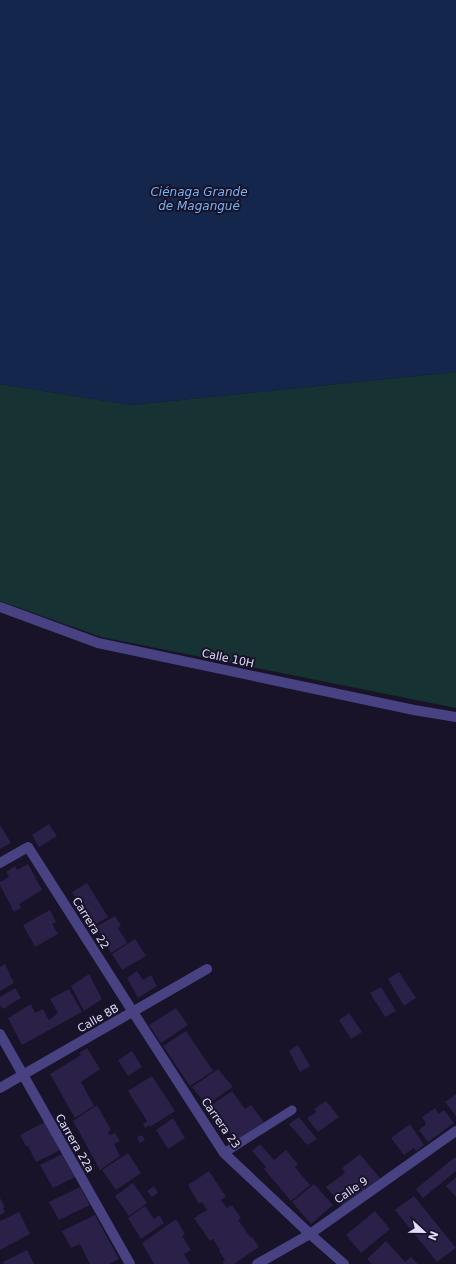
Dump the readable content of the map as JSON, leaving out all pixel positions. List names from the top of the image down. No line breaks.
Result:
{"streets":{"street":["Calle 10H","Carrera 22","Calle 8B","Carrera 23","Carrera 22a","Calle 9"]},"crossings":[["Carrera 22","Calle 8B"],["Carrera 22","Carrera 23"],["Calle 8B","Carrera 23"],["Calle 8B","Carrera 22a"],["Carrera 23","Calle 9"]],"water":["Ciénaga Grande de Magangué"],"north":"right"}
